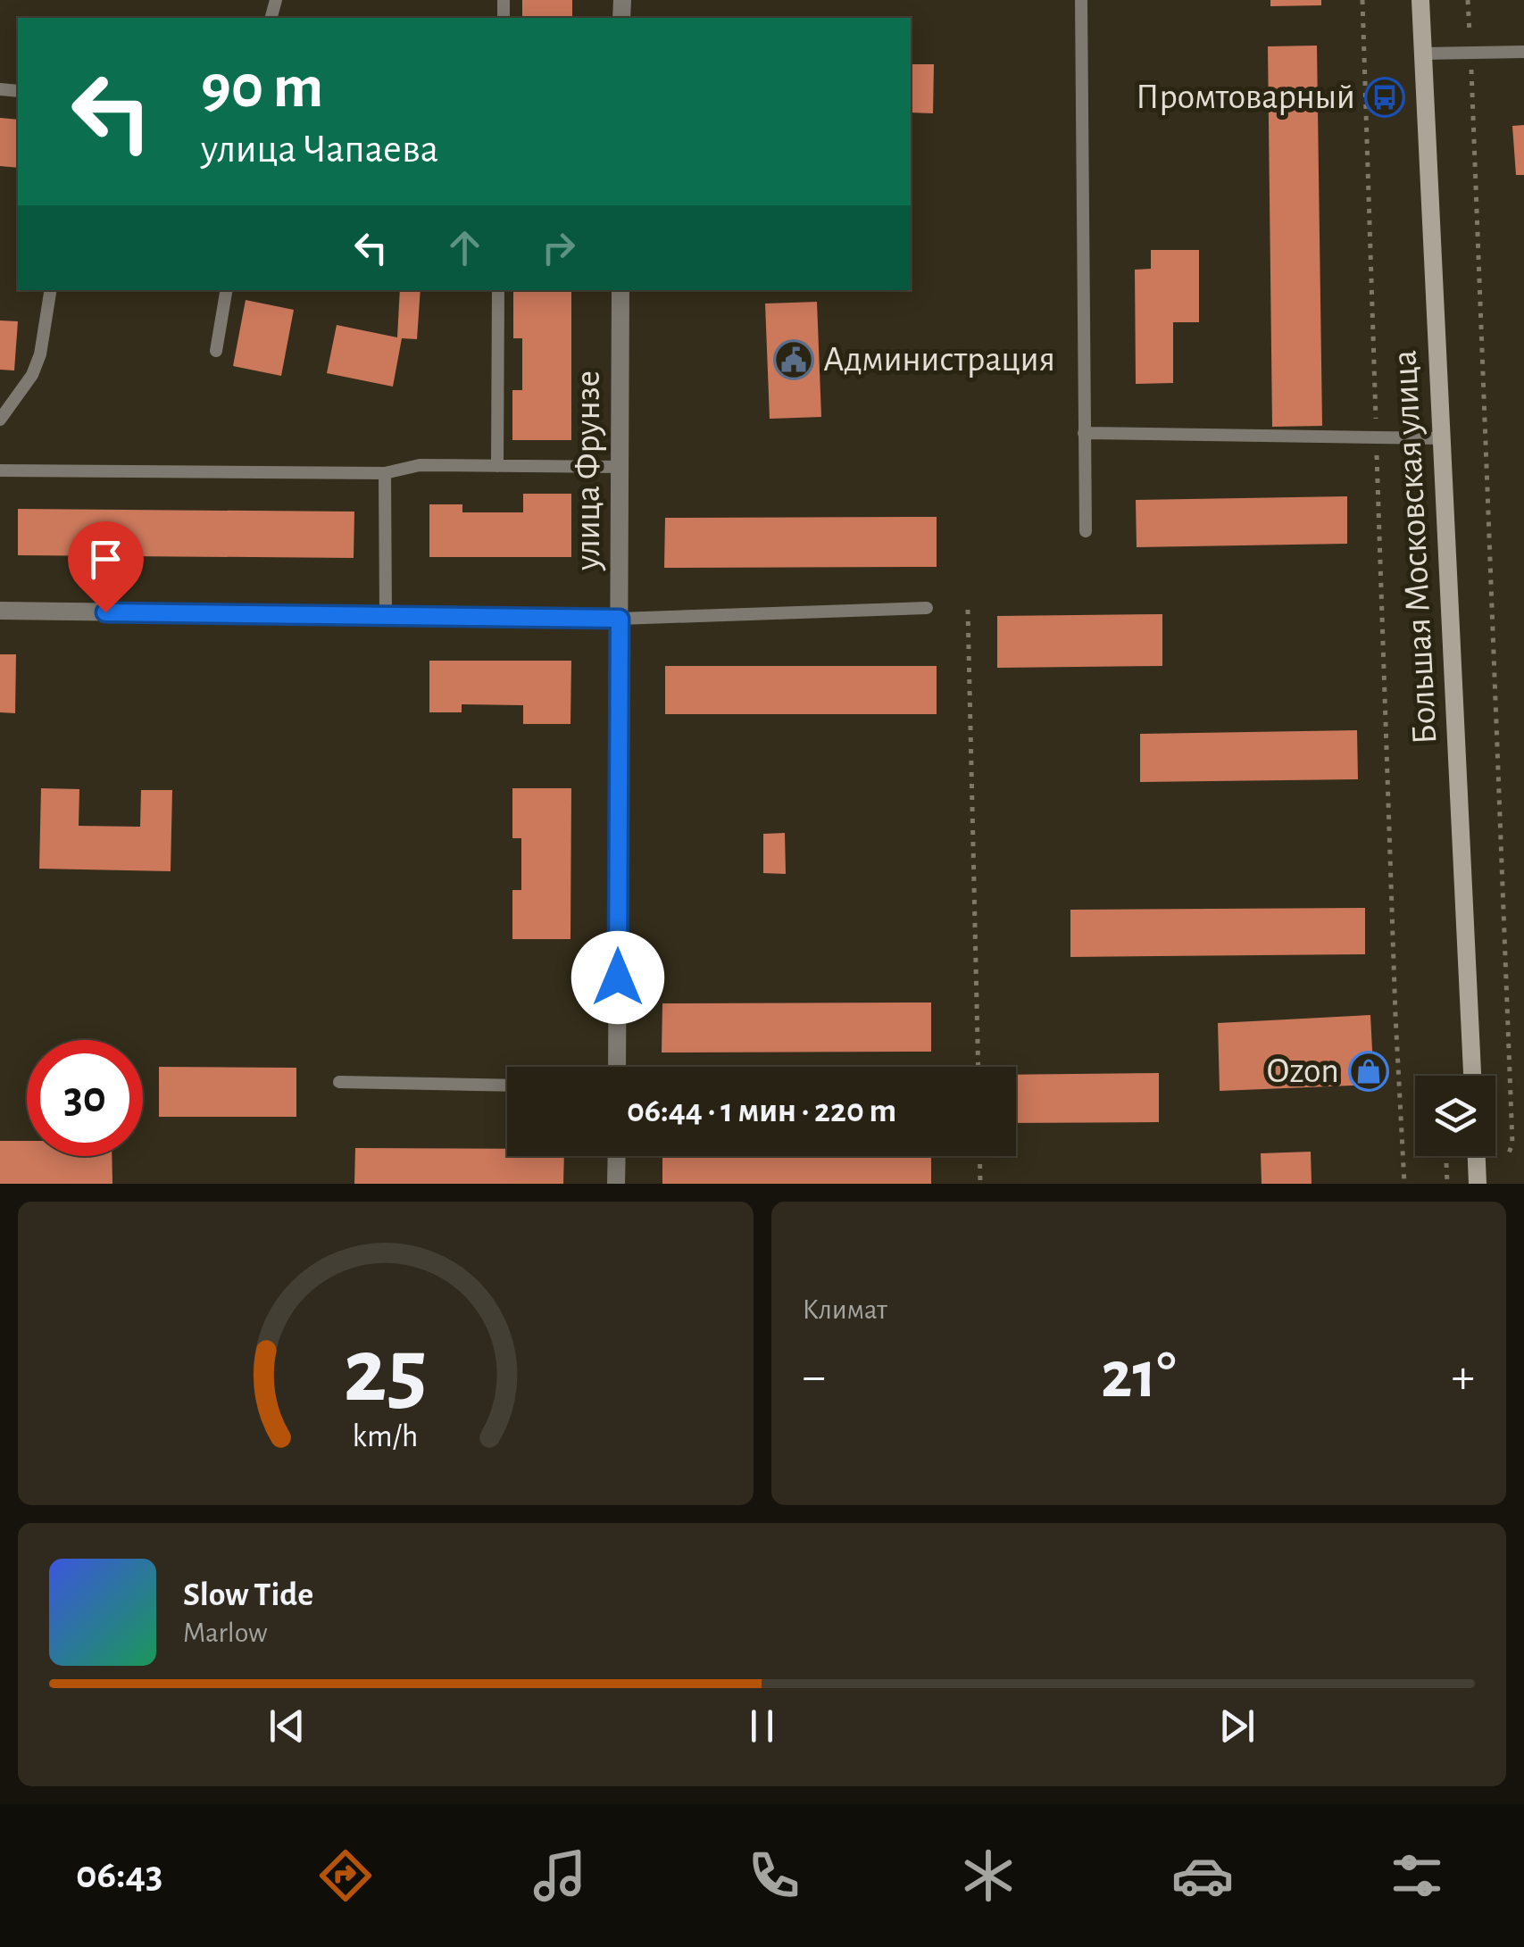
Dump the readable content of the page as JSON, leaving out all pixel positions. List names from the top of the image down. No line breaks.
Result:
{"streets":{"main road":["Большая Московская улица"],"street":["улица Фрунзе"]},"places":{"bus stop":["Промтоварный"],"public building":["Администрация"],"shop":["Ozon"]},"page":{"turn":["90 m","улица Чапаева"],"limit":"30","trip":"06:44 · 1 мин · 220 m","tile":"Климат","heat":["−","21°","+"],"song":["Slow Tide","Marlow"],"tabs":"06:43","gauge":["25","km/h"]}}
